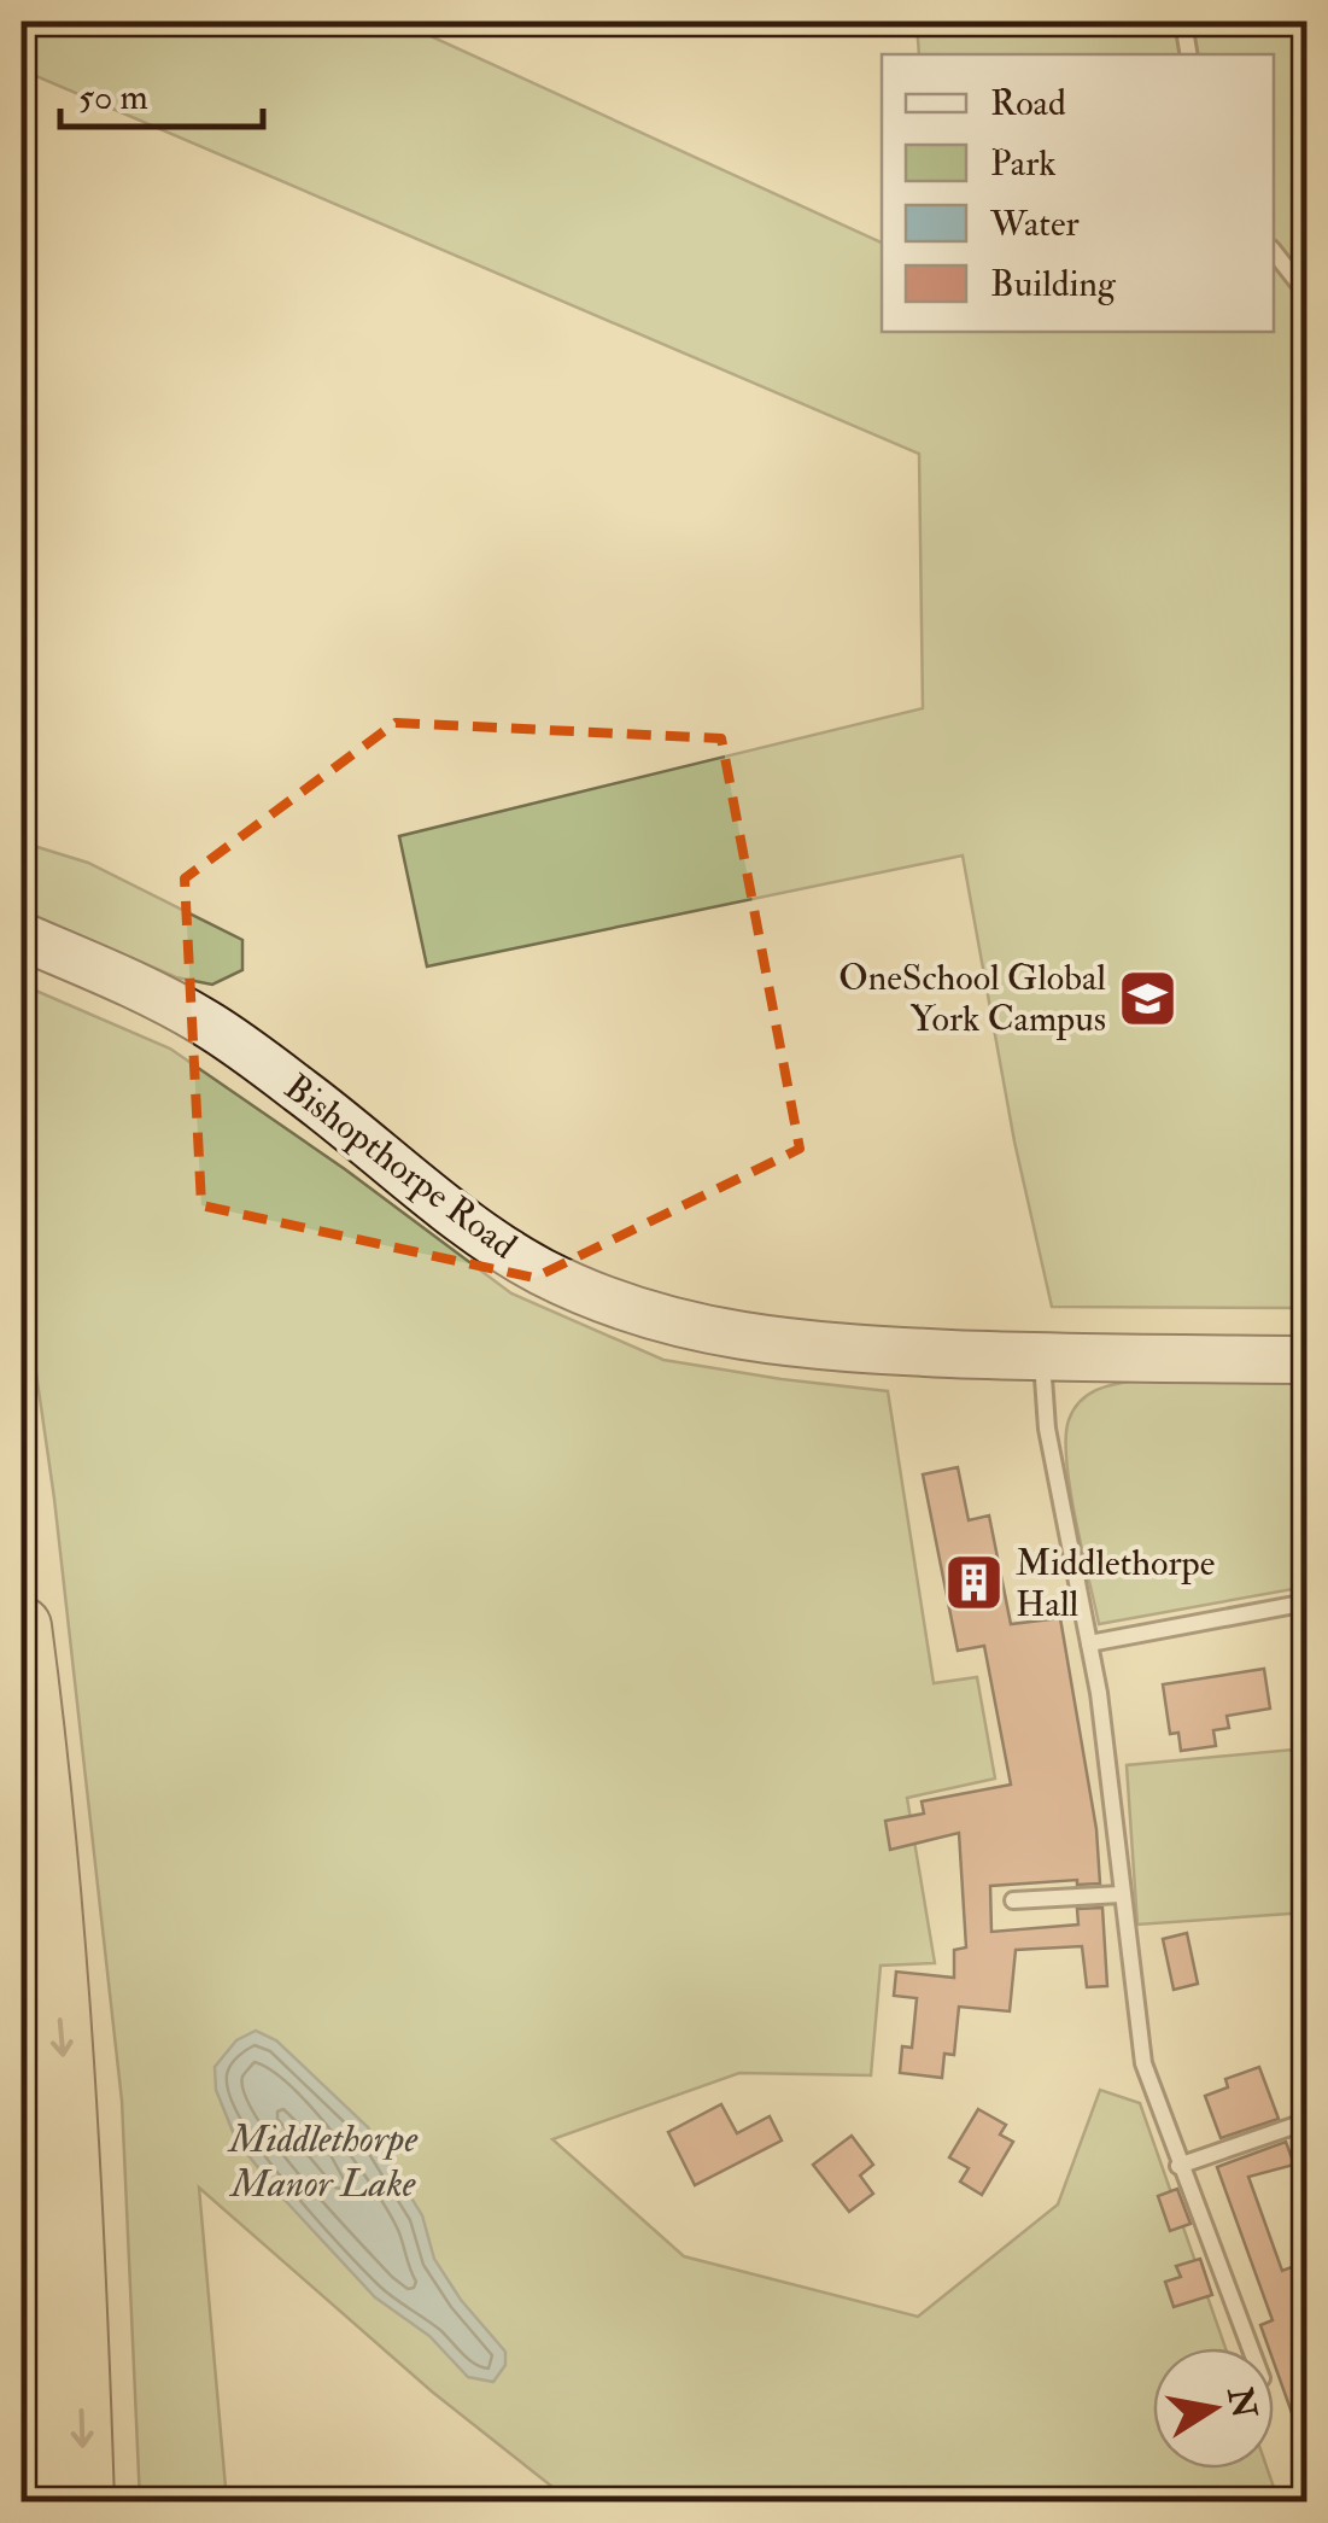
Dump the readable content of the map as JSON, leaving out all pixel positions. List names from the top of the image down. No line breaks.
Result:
{"streets":{"street":["Bishopthorpe Road"]},"water":["Middlethorpe Manor Lake"],"places":{"school or university":["OneSchool Global York Campus"],"building":["Middlethorpe Hall"]},"legend":["Road","Park","Water","Building"],"scale_bar":"50 m","north":"right"}
